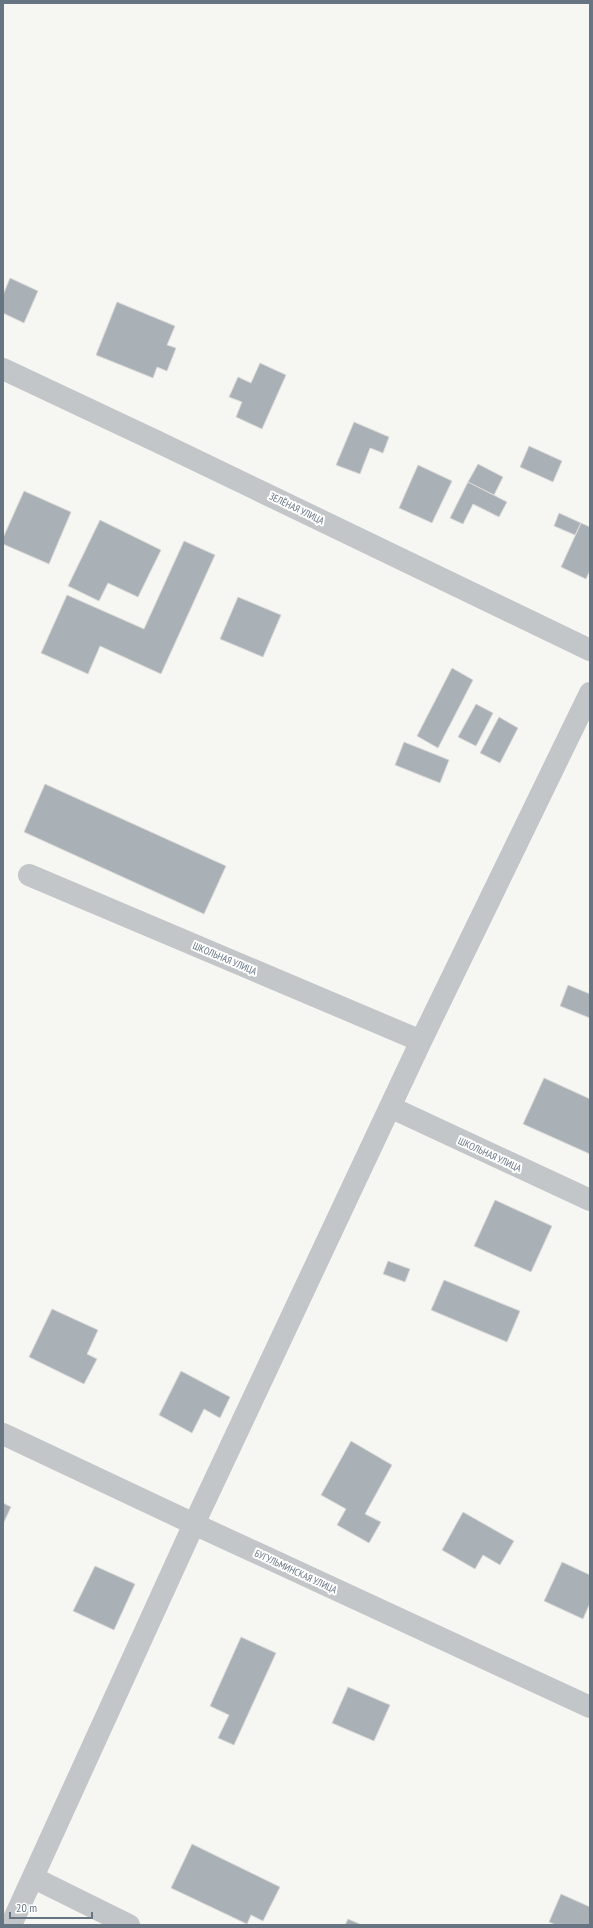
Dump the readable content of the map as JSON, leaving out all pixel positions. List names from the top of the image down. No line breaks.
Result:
{"streets":{"street":["ЗЕЛЁНАЯ УЛИЦА","ШКОЛЬНАЯ УЛИЦА","БУГУЛЬМИНСКАЯ УЛИЦА"]},"scale_bar":"20 m"}
